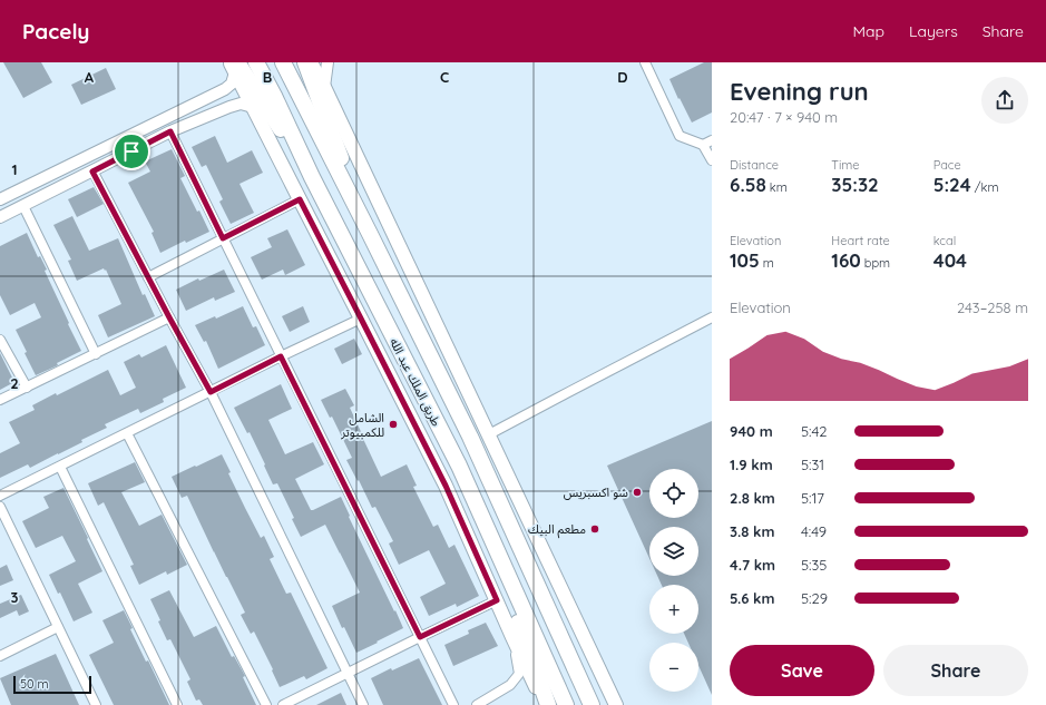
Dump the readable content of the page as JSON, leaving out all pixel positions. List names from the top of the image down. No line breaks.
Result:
{"streets":{"highway":["طريق الملك عبد الله"]},"places":["الشامل للكمبيوتر","شو اكسبريس","مطعم البيك"],"scale_bar":"50 m","page":{"header":"Pacely","nav":["Map","Layers","Share"],"heading":["Evening run","20:47 · 7 × 940 m"],"stats":[["Distance","6.58 km"],["Time","35:32"],["Pace","5:24 /km"],["Elevation","105 m"],["Heart rate","160 bpm"],["kcal","404"]],"chart":["Elevation","243–258 m"],"list":[{"name":"940 m","note":"5:42"},{"name":"1.9 km","note":"5:31"},{"name":"2.8 km","note":"5:17"},{"name":"3.8 km","note":"4:49"},{"name":"4.7 km","note":"5:35"},{"name":"5.6 km","note":"5:29"}],"map_buttons":["+","−"],"buttons":["Save","Share"],"scale":"50 m"},"grid":{"columns":["A","B","C","D"],"rows":["1","2","3"]}}
